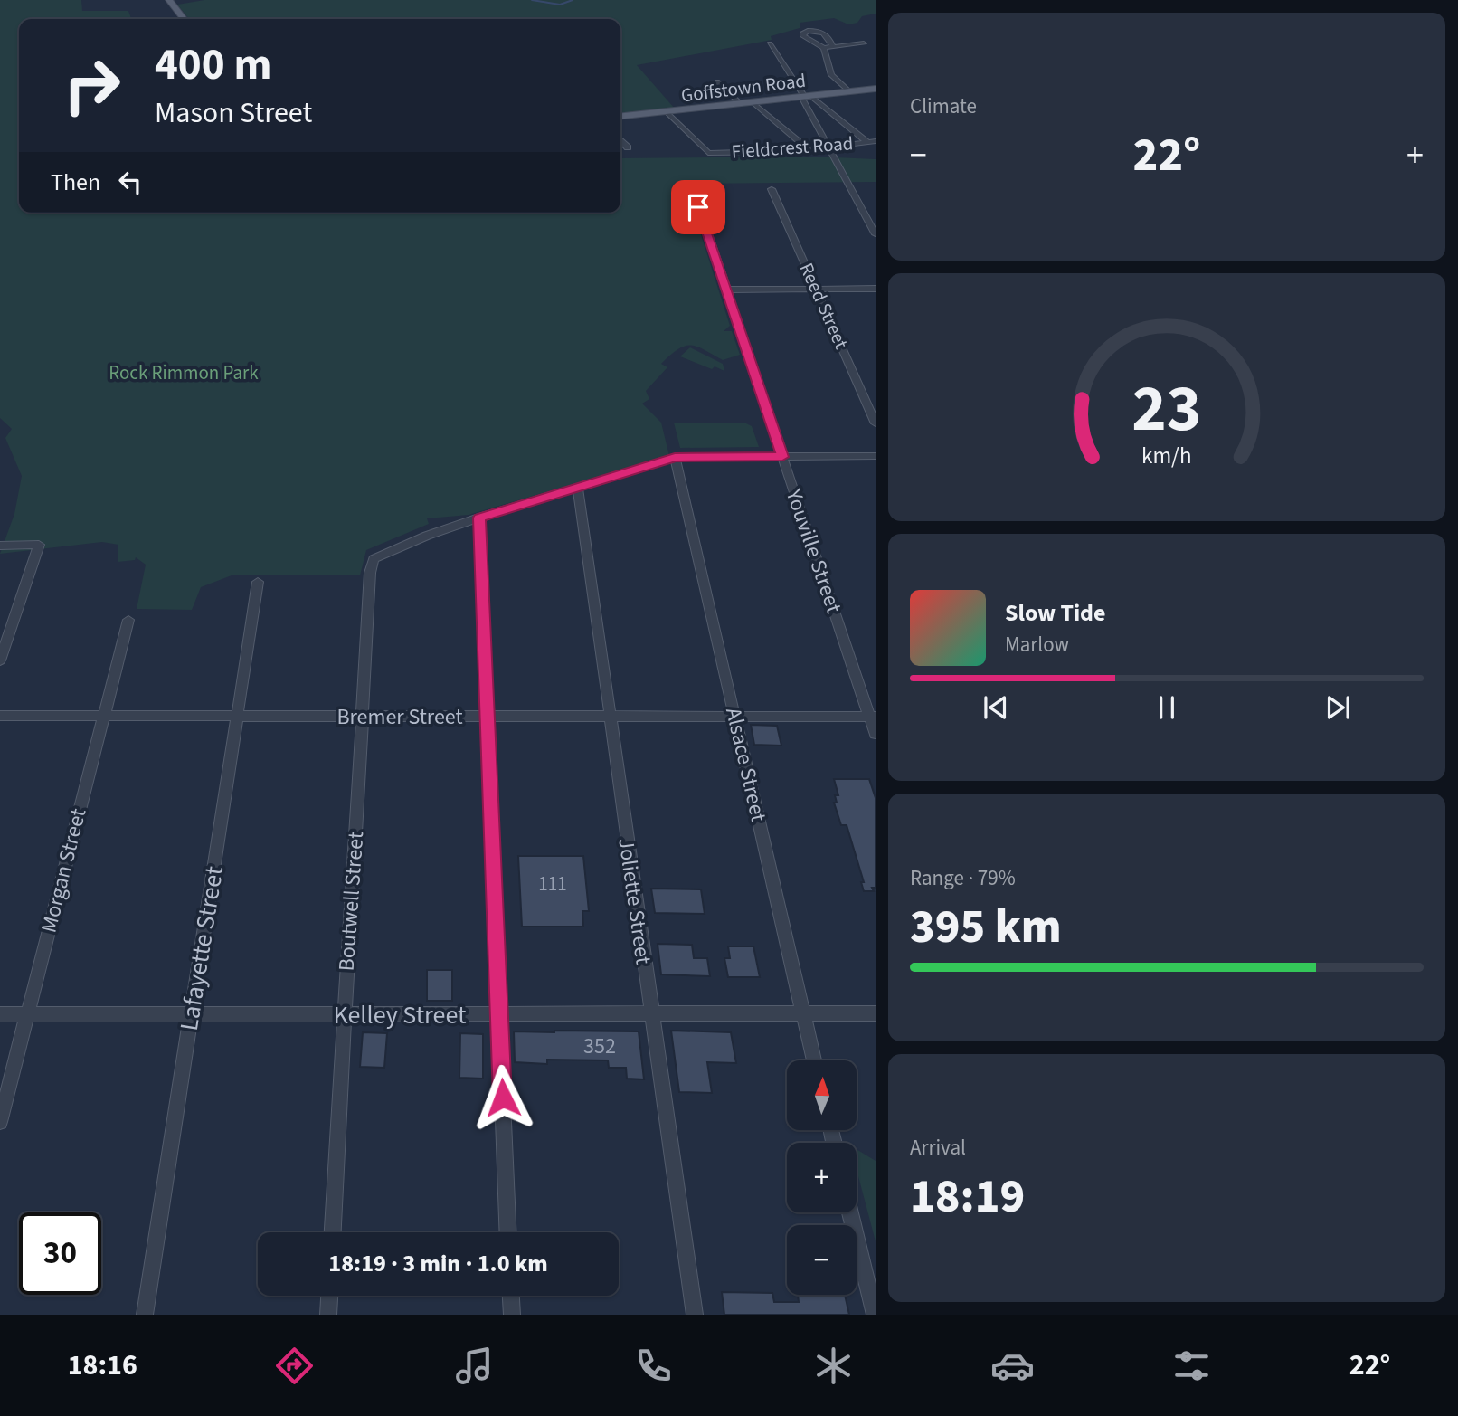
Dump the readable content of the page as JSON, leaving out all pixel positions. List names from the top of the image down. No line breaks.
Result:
{"streets":{"main road":["Goffstown Road"],"street":["Fieldcrest Road","Reed Street","Youville Street","Bremer Street","Alsace Street","Morgan Street","Boutwell Street","Joliette Street","Lafayette Street","Kelley Street"]},"crossings":[["Youville Street","Bremer Street"],["Bremer Street","Alsace Street"],["Bremer Street","Morgan Street"],["Bremer Street","Boutwell Street"],["Bremer Street","Joliette Street"],["Bremer Street","Lafayette Street"],["Alsace Street","Kelley Street"],["Morgan Street","Kelley Street"],["Boutwell Street","Kelley Street"],["Joliette Street","Kelley Street"],["Lafayette Street","Kelley Street"]],"parks":["Rock Rimmon Park"],"house_numbers":["111","352"],"north":"top","page":{"tile":["Climate",["Range · 79%","395 km"],["Arrival","18:19"]],"turn":["400 m","Mason Street"],"heat":["−","22°","+"],"then":"Then","song":["Slow Tide","Marlow"],"map_buttons":["+","−"],"limit":"30","trip":"18:19 · 3 min · 1.0 km","tabs":["18:16","22°"],"gauge":["23","km/h"]}}
